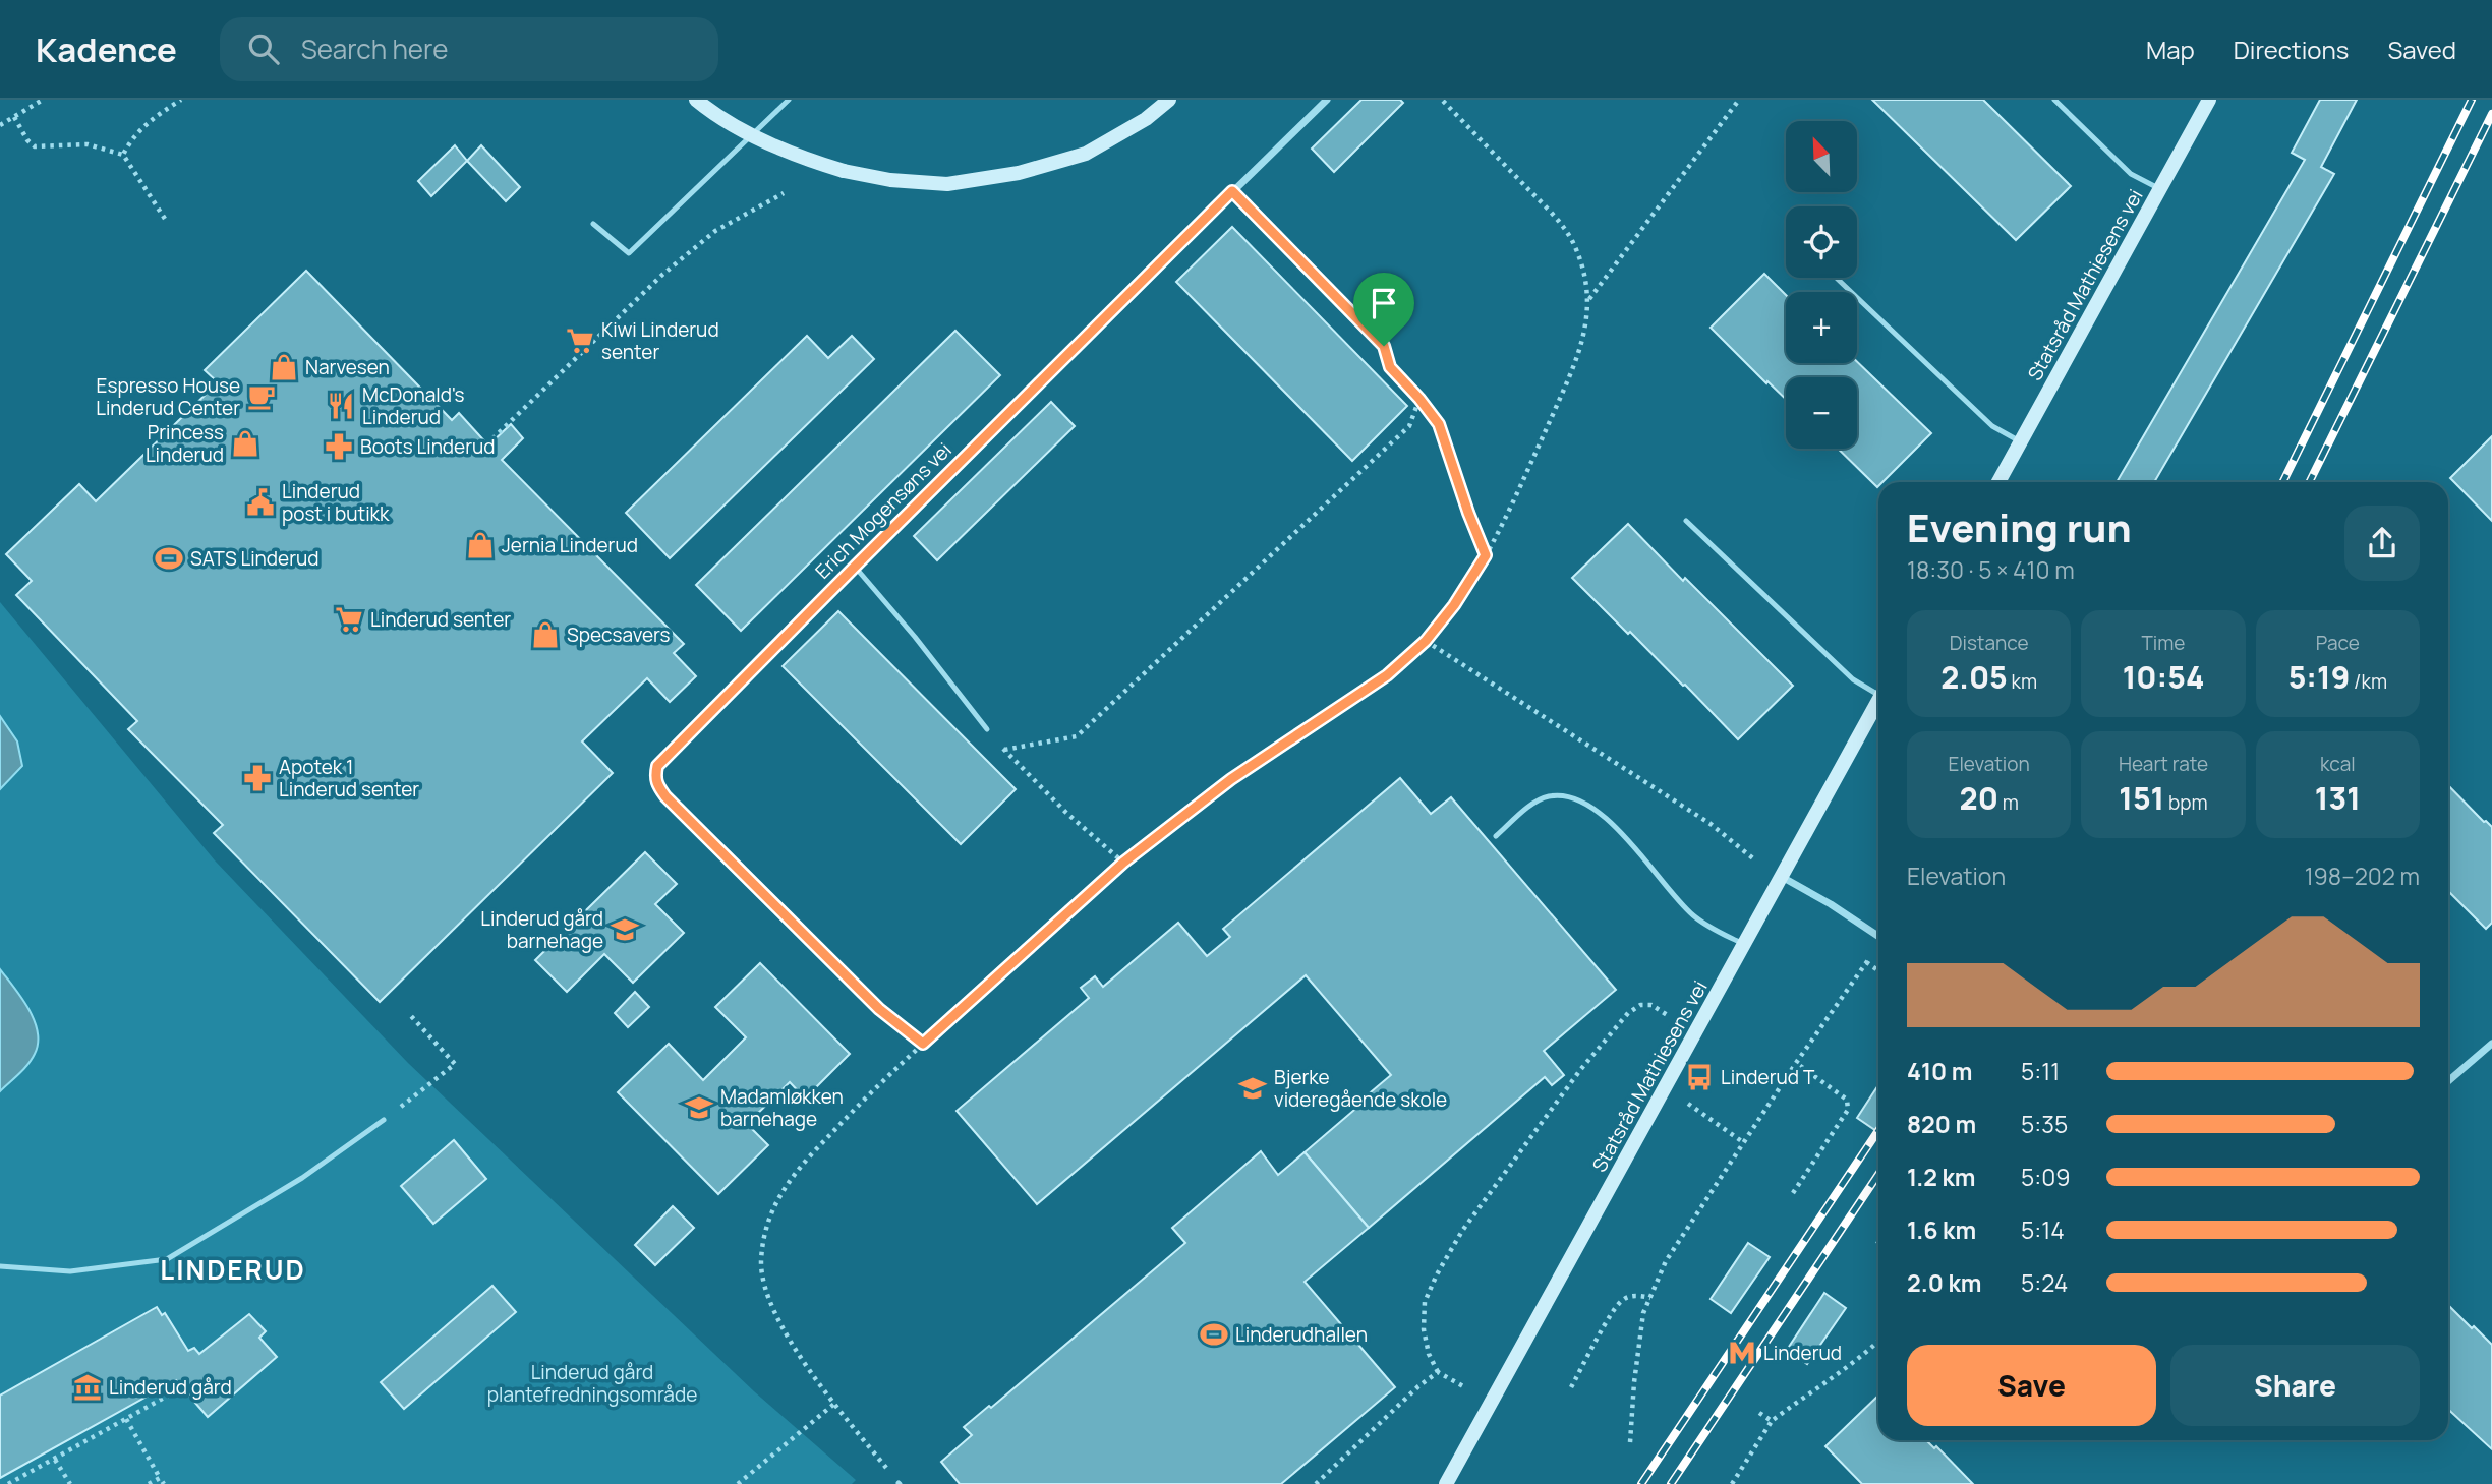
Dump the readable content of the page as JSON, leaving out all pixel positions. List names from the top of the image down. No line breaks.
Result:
{"streets":{"street":["Statsråd Mathiesens vei","Erich Mogensøns vei"]},"districts":["LINDERUD"],"parks":["Linderud gård plantefredningsområde"],"places":{"supermarket":["Kiwi Linderud senter","Linderud senter"],"shop":["Narvesen","Princess Linderud","Jernia Linderud","Specsavers"],"cafe":["Espresso House Linderud Center"],"restaurant":["McDonald's Linderud"],"pharmacy":["Boots Linderud","Apotek 1 Linderud senter"],"public building":["Linderud post i butikk"],"sports":["SATS Linderud","Linderudhallen"],"school or university":["Linderud gård barnehage","Bjerke videregående skole","Madamløkken barnehage"],"bus stop":["Linderud T"],"metro station":["Linderud"],"museum":["Linderud gård"]},"north":"top left","page":{"header":"Kadence","search":"Search here","nav":["Map","Directions","Saved"],"map_buttons":["+","−"],"heading":["Evening run","18:30 · 5 × 410 m"],"stats":[["Distance","2.05 km"],["Time","10:54"],["Pace","5:19 /km"],["Elevation","20 m"],["Heart rate","151 bpm"],["kcal","131"]],"chart":["Elevation","198–202 m"],"list":[{"name":"410 m","note":"5:11"},{"name":"820 m","note":"5:35"},{"name":"1.2 km","note":"5:09"},{"name":"1.6 km","note":"5:14"},{"name":"2.0 km","note":"5:24"}],"buttons":["Save","Share"]}}
